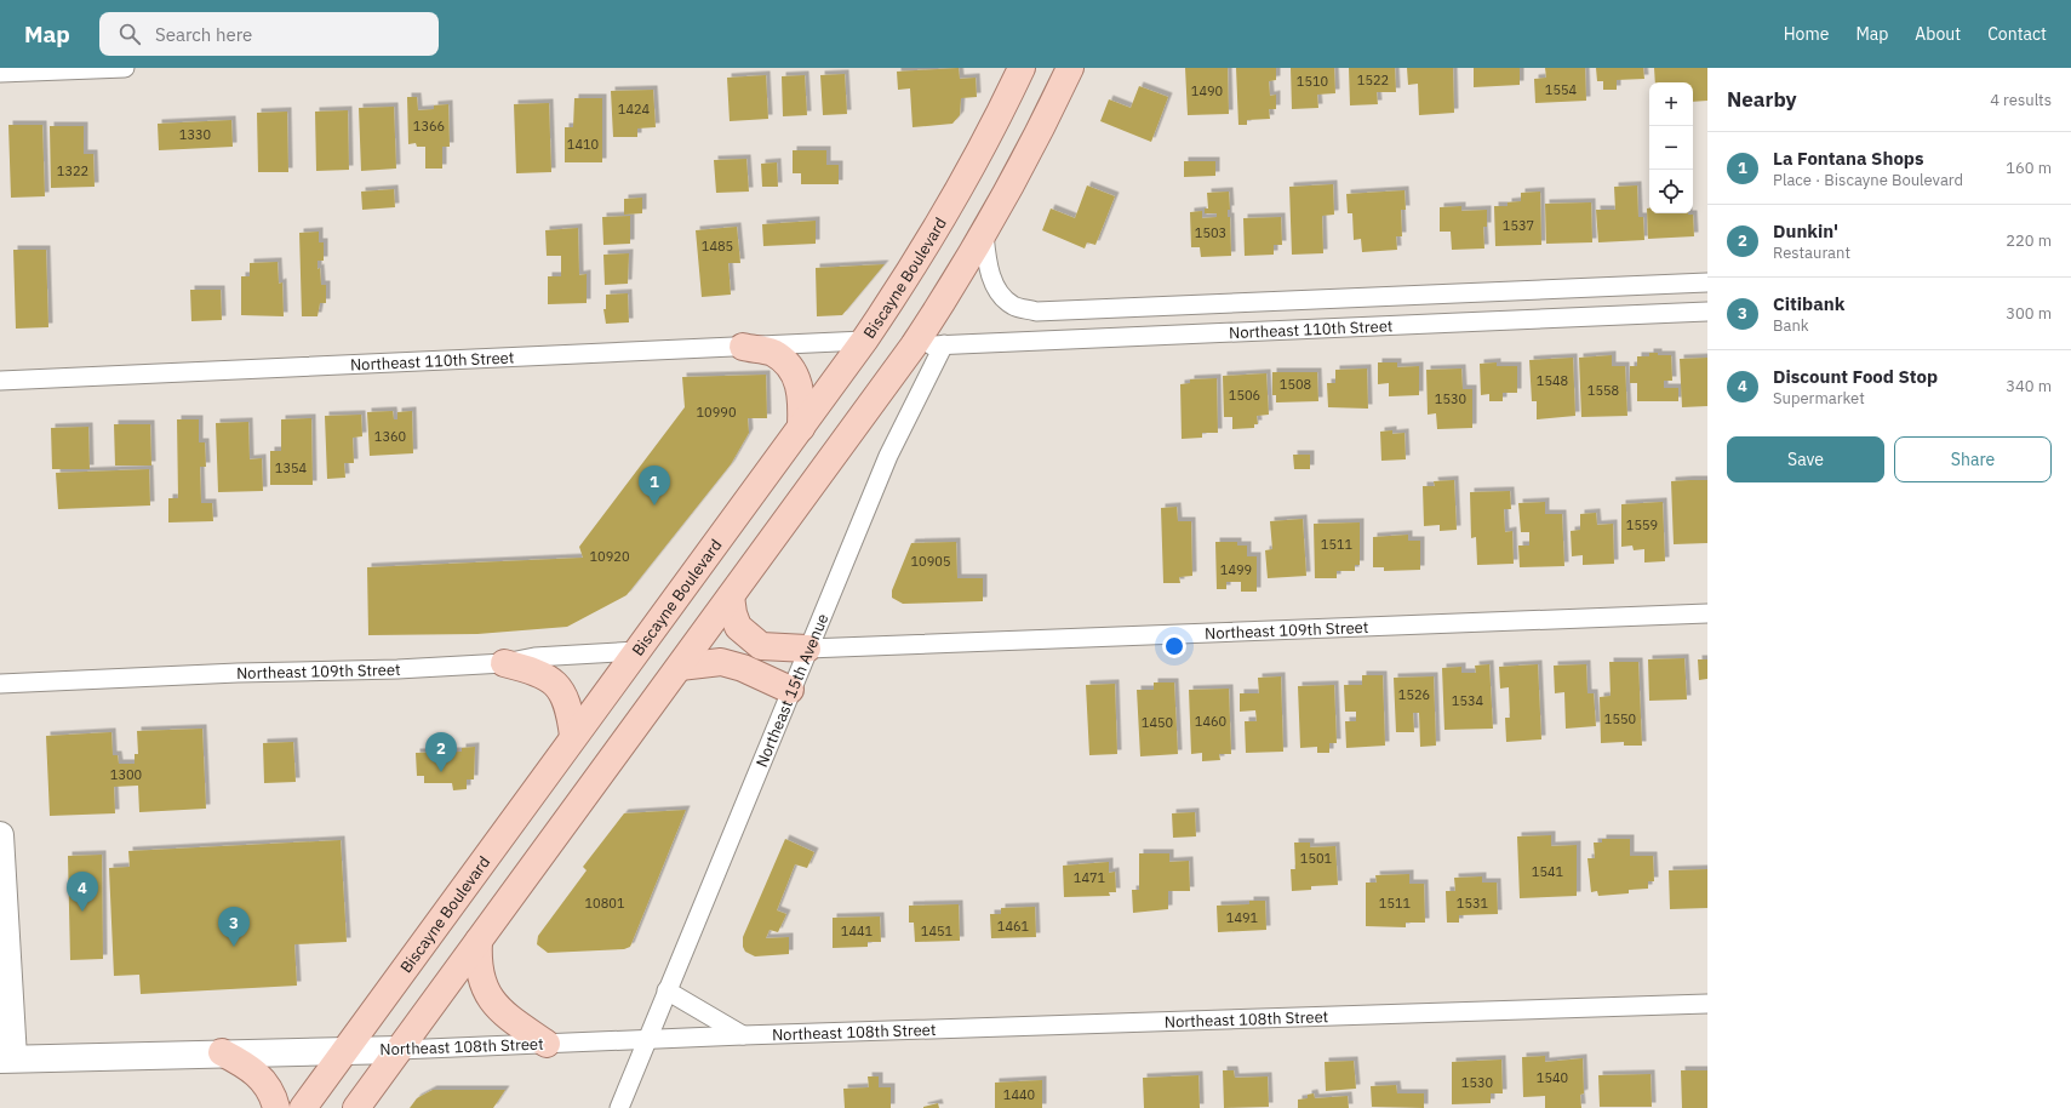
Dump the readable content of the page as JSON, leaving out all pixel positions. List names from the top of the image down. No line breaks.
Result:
{"streets":{"main road":["Biscayne Boulevard"],"street":["Northeast 110th Street","Northeast 109th Street","Northeast 15th Avenue","Northeast 108th Street"]},"crossings":[["Biscayne Boulevard","Northeast 110th Street"],["Biscayne Boulevard","Northeast 109th Street"],["Biscayne Boulevard","Northeast 108th Street"],["Northeast 110th Street","Northeast 15th Avenue"],["Northeast 109th Street","Northeast 15th Avenue"],["Northeast 15th Avenue","Northeast 108th Street"]],"house_numbers":["1522","1510","1554","1490","1424","1366","1330","1410","1322","1537","1503","1485","1548","1508","1558","1506","1530","10990","1360","1354","1559","1511","10920","10905","1499","1526","1534","1550","1460","1450","1300","1501","1541","1471","10801","1511","1531","1491","1461","1441","1451","1540","1530","1440"],"page":{"header":"Map","search":"Search here","nav":["Home","Map","About","Contact"],"heading":["Nearby","4 results"],"map_buttons":["+","−"],"list":[{"mark":"1","name":"La Fontana Shops","note":"Place · Biscayne Boulevard","value":"160 m"},{"mark":"2","name":"Dunkin'","note":"Restaurant","value":"220 m"},{"mark":"3","name":"Citibank","note":"Bank","value":"300 m"},{"mark":"4","name":"Discount Food Stop","note":"Supermarket","value":"340 m"}],"buttons":["Save","Share"],"pins":["1","2","4","3"]}}
